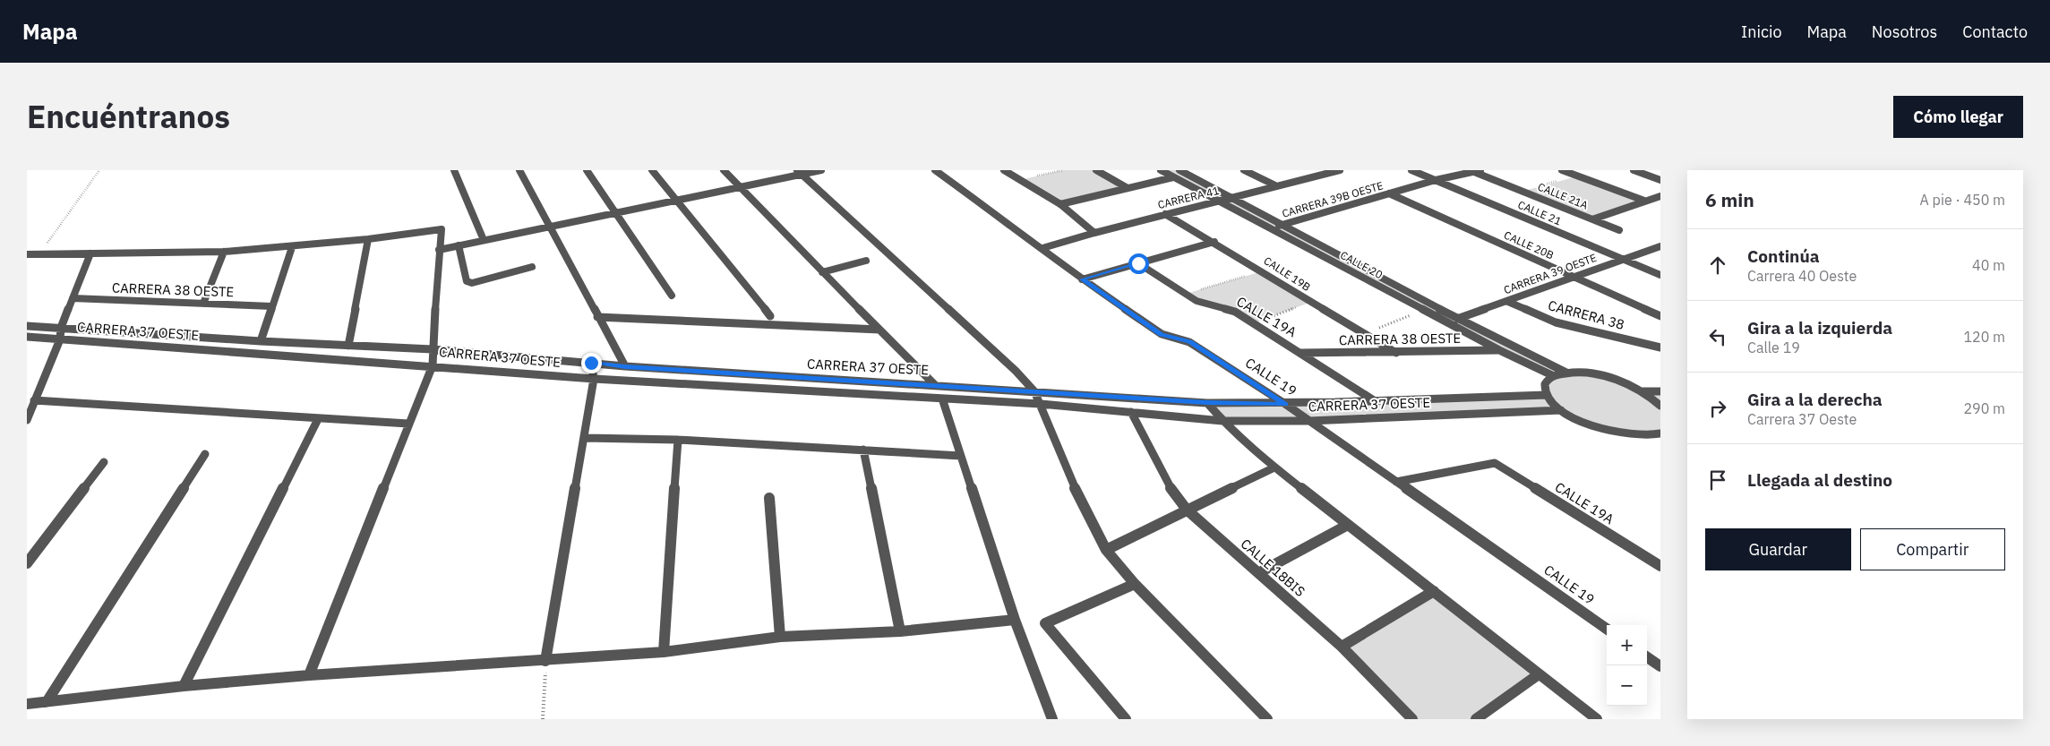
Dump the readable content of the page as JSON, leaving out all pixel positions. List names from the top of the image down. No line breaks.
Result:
{"streets":{"street":["CALLE 21A","CARRERA 41","CARRERA 39B OESTE","CALLE 21","CALLE 20B","CALLE 20","CALLE 19B","CARRERA 39 OESTE","CARRERA 38 OESTE","CARRERA 38","CALLE 19A","CARRERA 37 OESTE","CALLE 19","CALLE 18BIS"]},"crossings":[["CALLE 21A","CARRERA 39B OESTE"],["CARRERA 41","CALLE 20"],["CARRERA 41","CALLE 19B"],["CARRERA 41","CALLE 19"],["CARRERA 39B OESTE","CALLE 21"],["CARRERA 39B OESTE","CALLE 20B"],["CARRERA 39B OESTE","CALLE 20"],["CALLE 21","CARRERA 39 OESTE"],["CALLE 20B","CARRERA 39 OESTE"],["CALLE 20","CARRERA 39 OESTE"],["CALLE 20","CARRERA 38 OESTE"],["CALLE 19B","CARRERA 38 OESTE"],["CARRERA 39 OESTE","CARRERA 38"],["CARRERA 38 OESTE","CALLE 19A"],["CALLE 19A","CARRERA 37 OESTE"],["CALLE 19A","CALLE 19"],["CARRERA 37 OESTE","CALLE 19"],["CARRERA 37 OESTE","CALLE 18BIS"]],"page":{"header":"Mapa","nav":["Inicio","Mapa","Nosotros","Contacto"],"title":"Encuéntranos","buttons":["Cómo llegar",["Guardar","Compartir"]],"heading":["6 min","A pie · 450 m"],"list":[["Continúa","Carrera 40 Oeste","40 m"],["Gira a la izquierda","Calle 19","120 m"],["Gira a la derecha","Carrera 37 Oeste","290 m"],"Llegada al destino"],"map_buttons":["+","−"]}}
